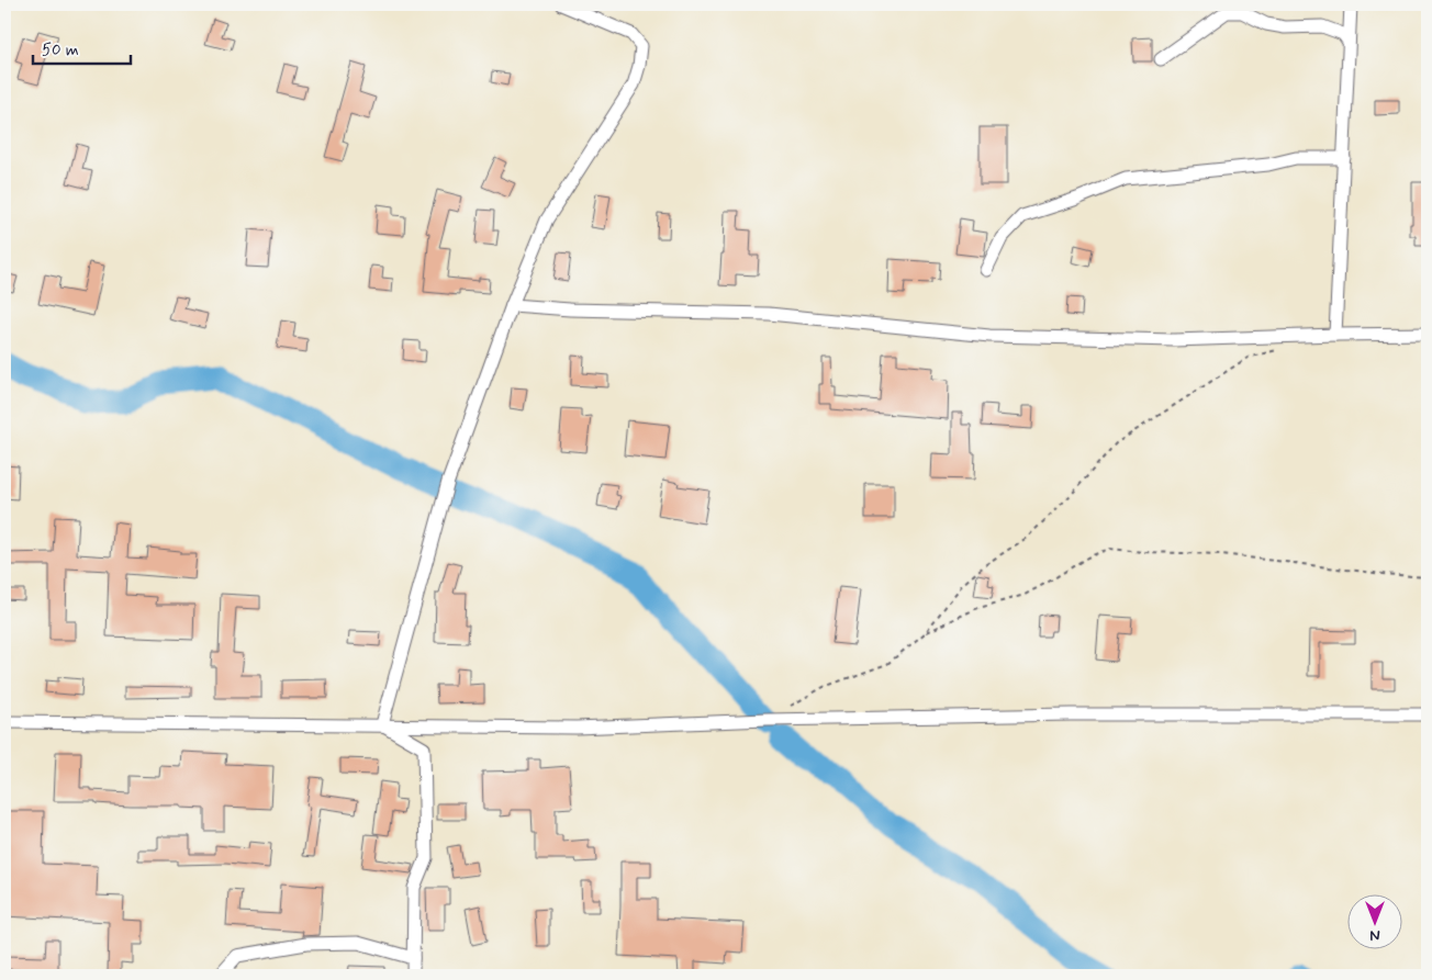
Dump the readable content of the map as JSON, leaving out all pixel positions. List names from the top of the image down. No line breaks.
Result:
{"scale_bar":"50 m","north":"bottom"}
